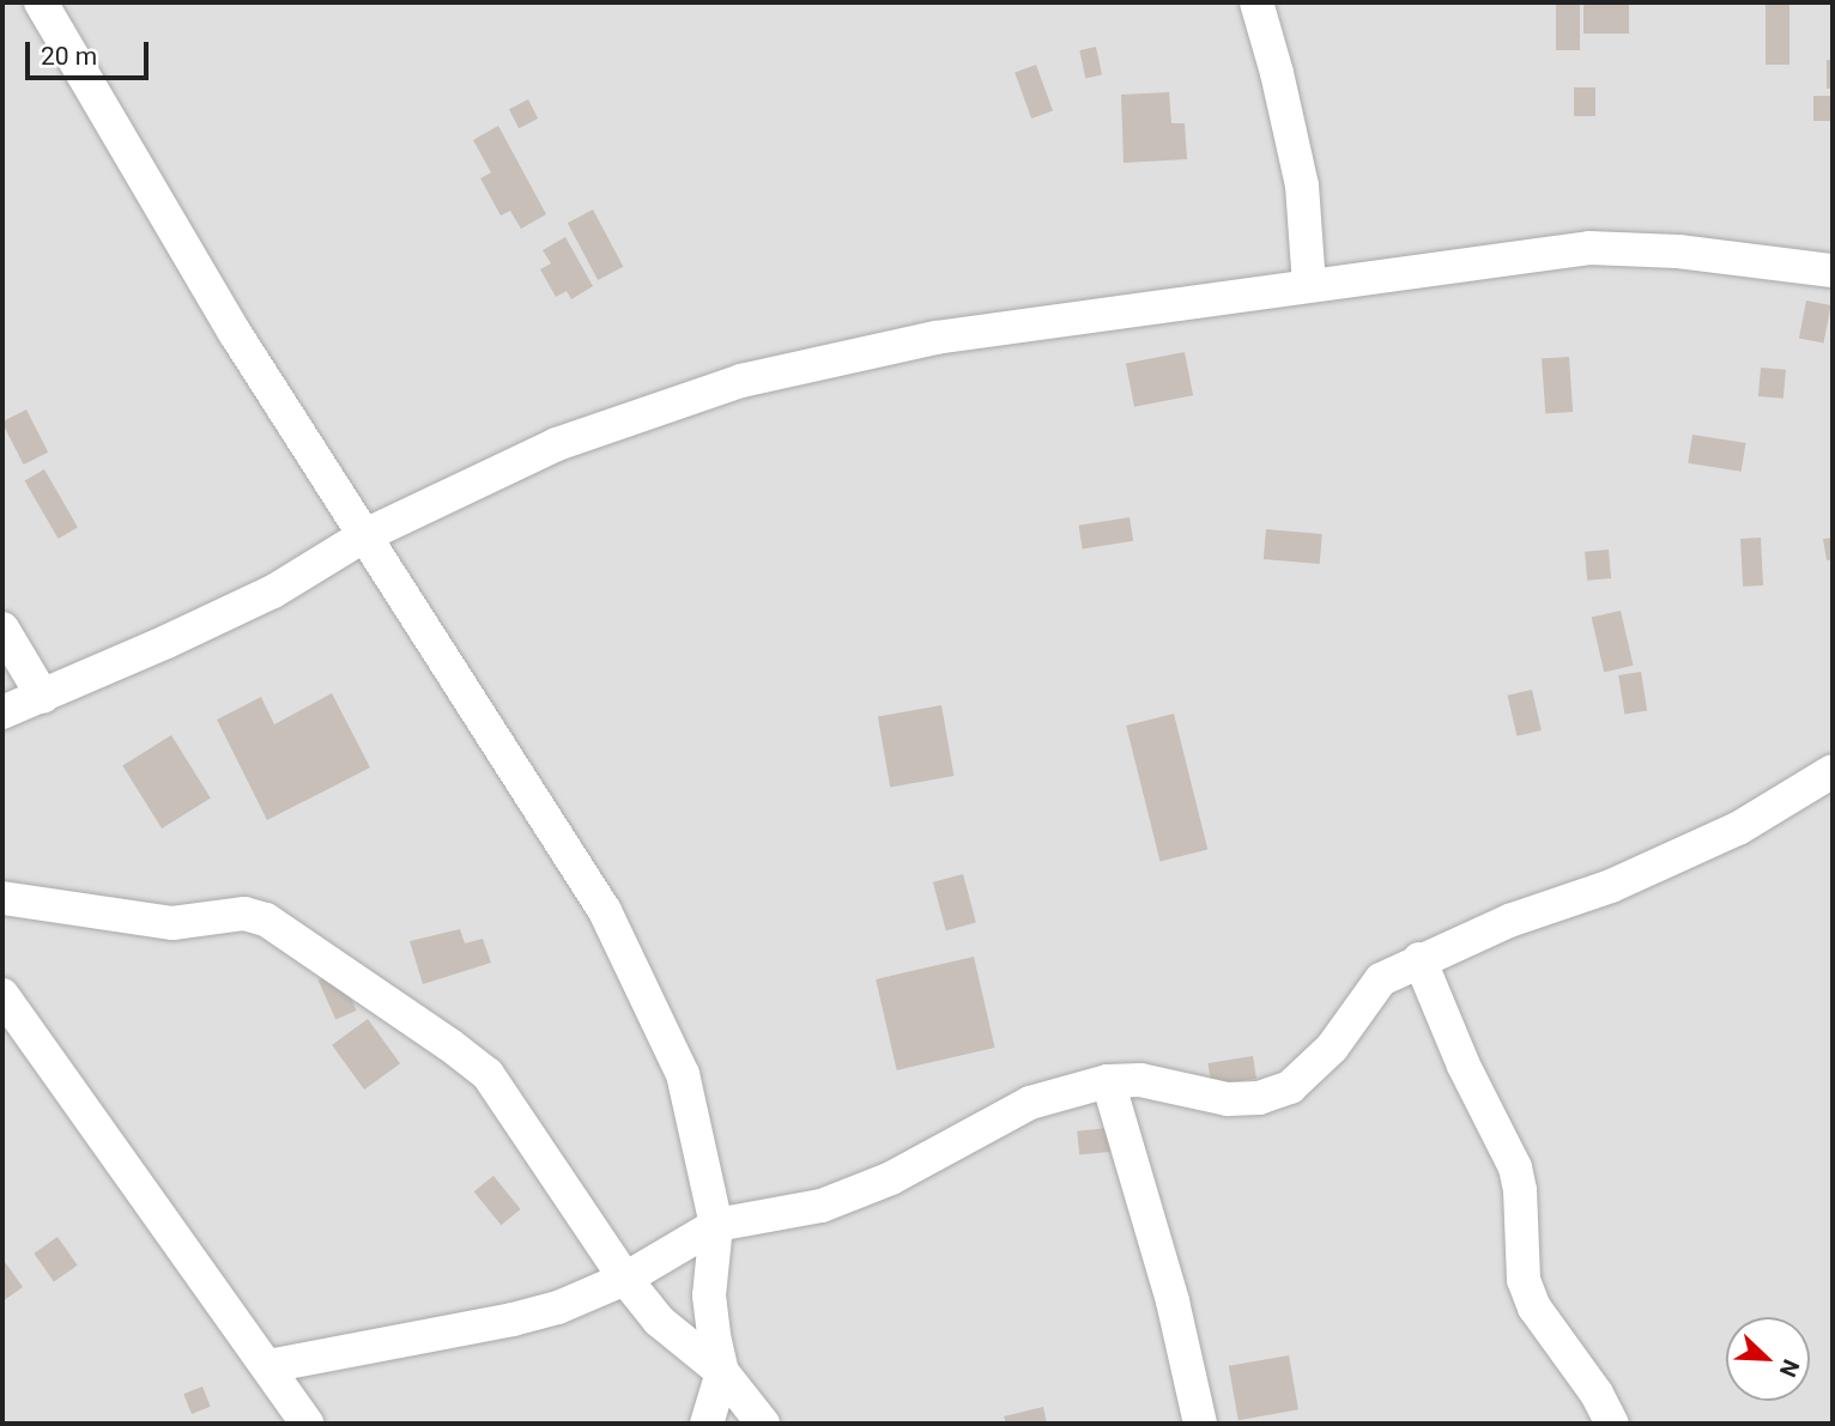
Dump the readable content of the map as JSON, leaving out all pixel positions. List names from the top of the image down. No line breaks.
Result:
{"scale_bar":"20 m","north":"bottom right"}
